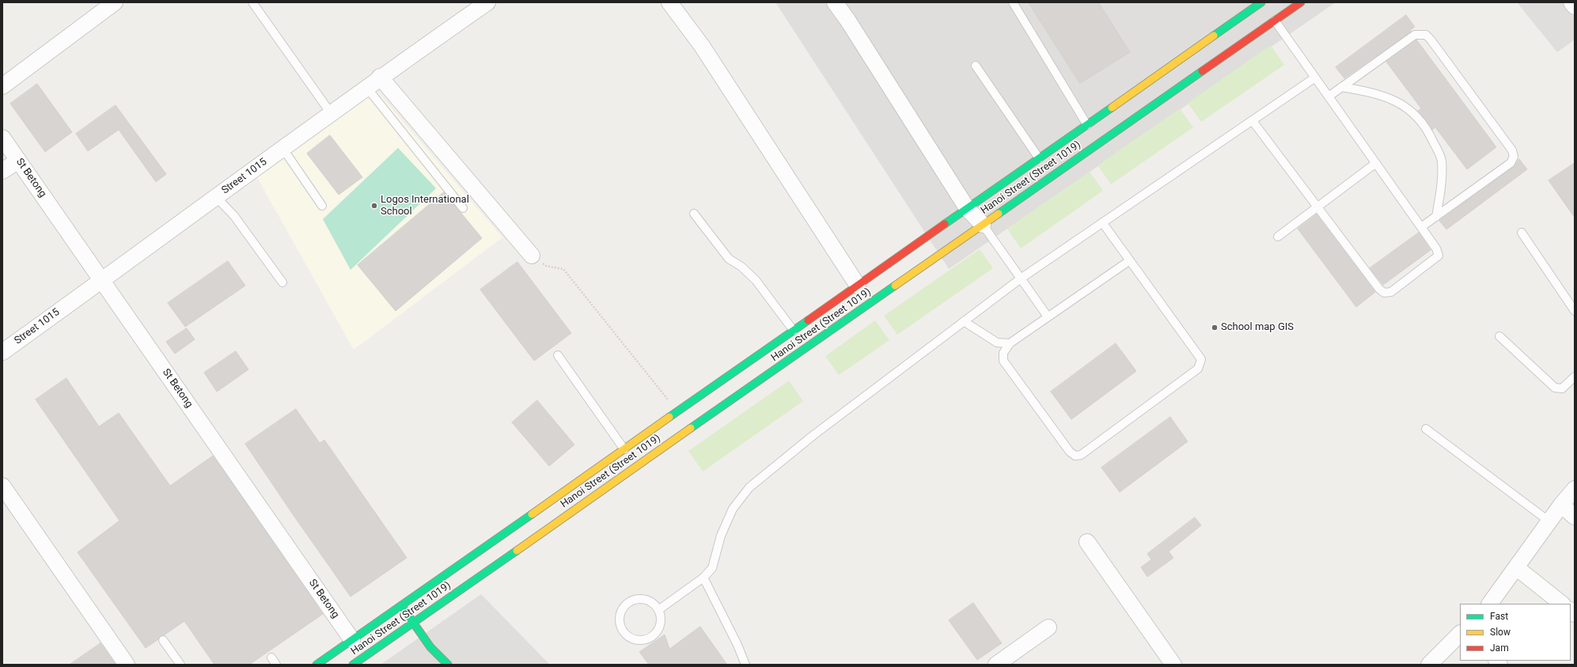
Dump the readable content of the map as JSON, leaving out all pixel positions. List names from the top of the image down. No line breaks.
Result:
{"streets":{"main road":["Hanoi Street (Street 1019)"],"street":["Street 1015","St Betong"]},"crossings":[["Street 1015","St Betong"],["St Betong","Hanoi Street (Street 1019)"]],"places":["Logos International School","School map GIS"],"legend":["Fast","Slow","Jam"]}
